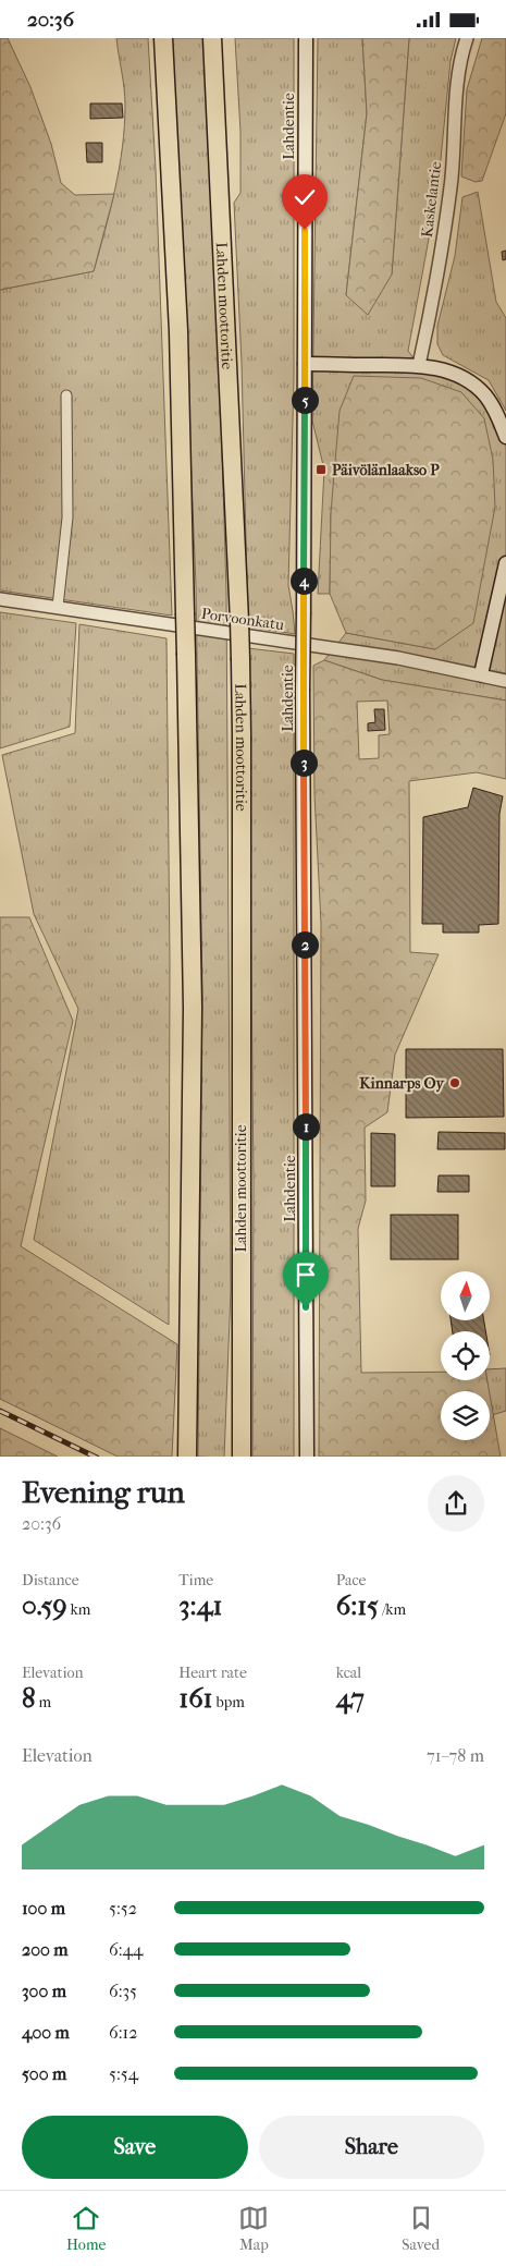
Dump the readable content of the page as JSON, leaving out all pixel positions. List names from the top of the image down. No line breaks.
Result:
{"streets":{"highway":["Lahden moottoritie"],"main road":["Lahdentie"],"street":["Kaskelantie","Porvoonkatu"]},"places":{"transit":["Päivölänlaakso P"],"other":["Kinnarps Oy"]},"north":"top","page":{"status":"20:36","pins":["5","4","3","2","1"],"heading":["Evening run","20:36"],"stats":[["Distance","0.59 km"],["Time","3:41"],["Pace","6:15 /km"],["Elevation","8 m"],["Heart rate","161 bpm"],["kcal","47"]],"chart":["Elevation","71–78 m"],"list":[{"name":"100 m","note":"5:52"},{"name":"200 m","note":"6:44"},{"name":"300 m","note":"6:35"},{"name":"400 m","note":"6:12"},{"name":"500 m","note":"5:54"}],"buttons":["Save","Share"],"tabs":["Home","Map","Saved"]}}
